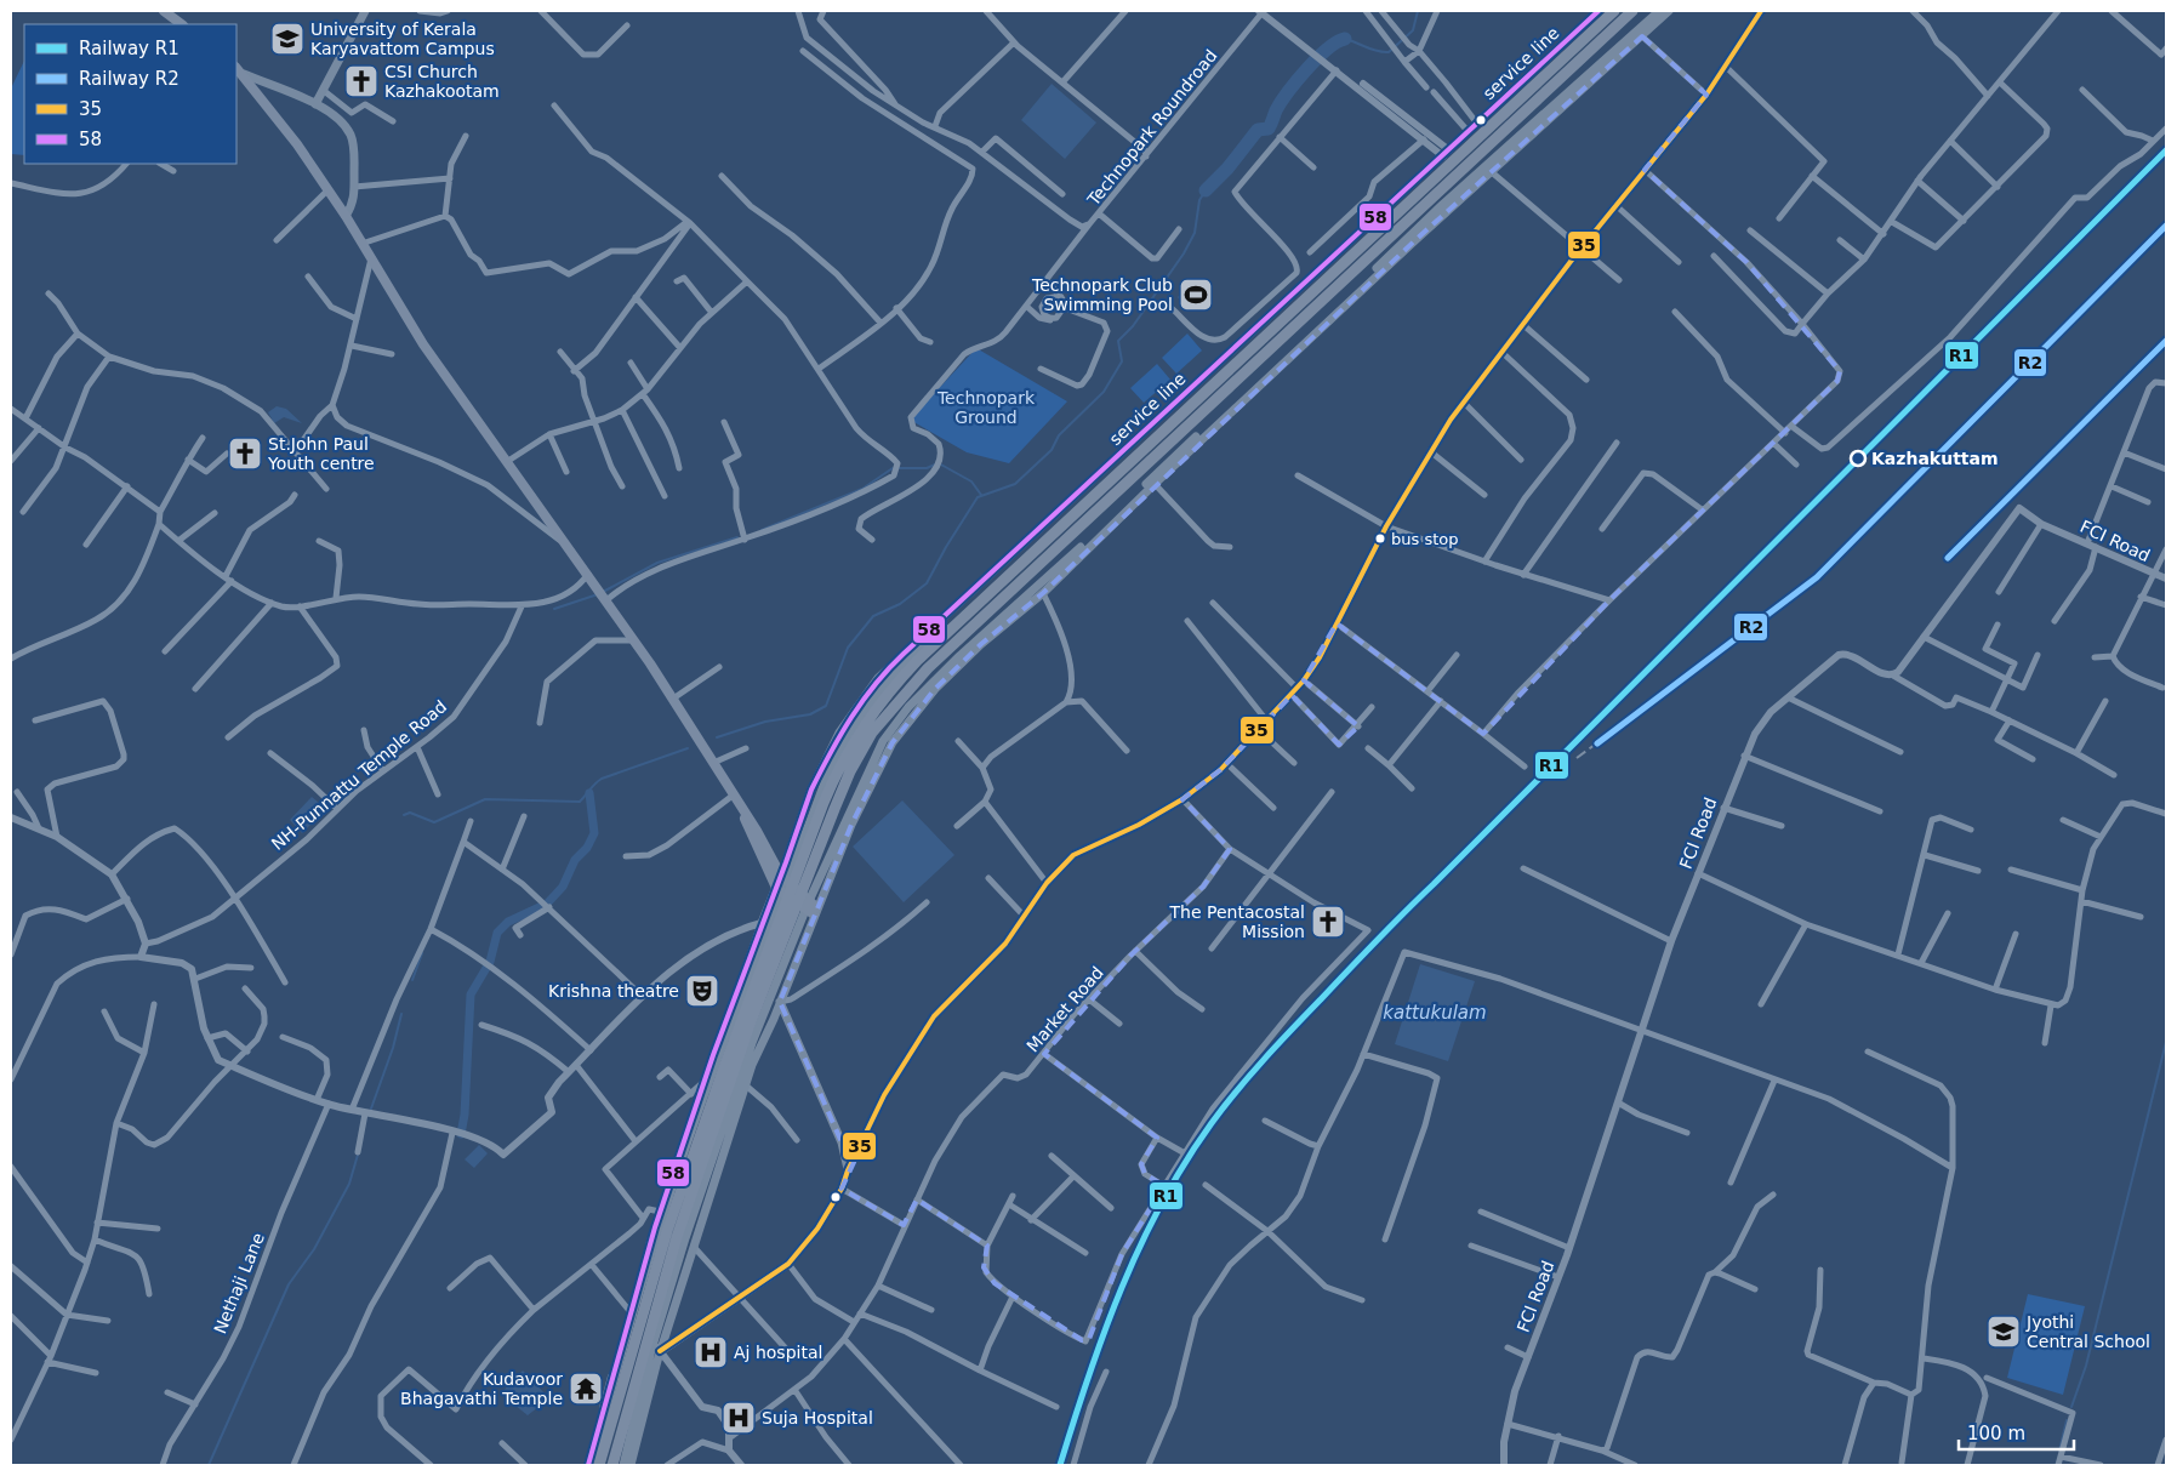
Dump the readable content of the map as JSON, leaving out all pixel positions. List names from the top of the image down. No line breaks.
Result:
{"streets":{"main road":["service line"],"street":["Technopark Roundroad","FCI Road","NH-Punnattu Temple Road","Market Road","Nethaji Lane"]},"water":["kattukulam"],"parks":["Technopark Ground"],"places":{"school or university":["University of Kerala Karyavattom Campus","Jyothi Central School"],"church":["CSI Church Kazhakootam","St.John Paul Youth centre","The Pentacostal Mission"],"sports":["Technopark Club Swimming Pool"],"other":["Kazhakuttam","bus stop"],"theatre":["Krishna theatre"],"hospital":["Aj hospital","Suja Hospital"],"temple":["Kudavoor Bhagavathi Temple"]},"lines":["transit line 35","transit line 58","rail line R1","rail line R2"],"legend":["Railway R1","Railway R2","35","58"],"scale_bar":"100 m"}
